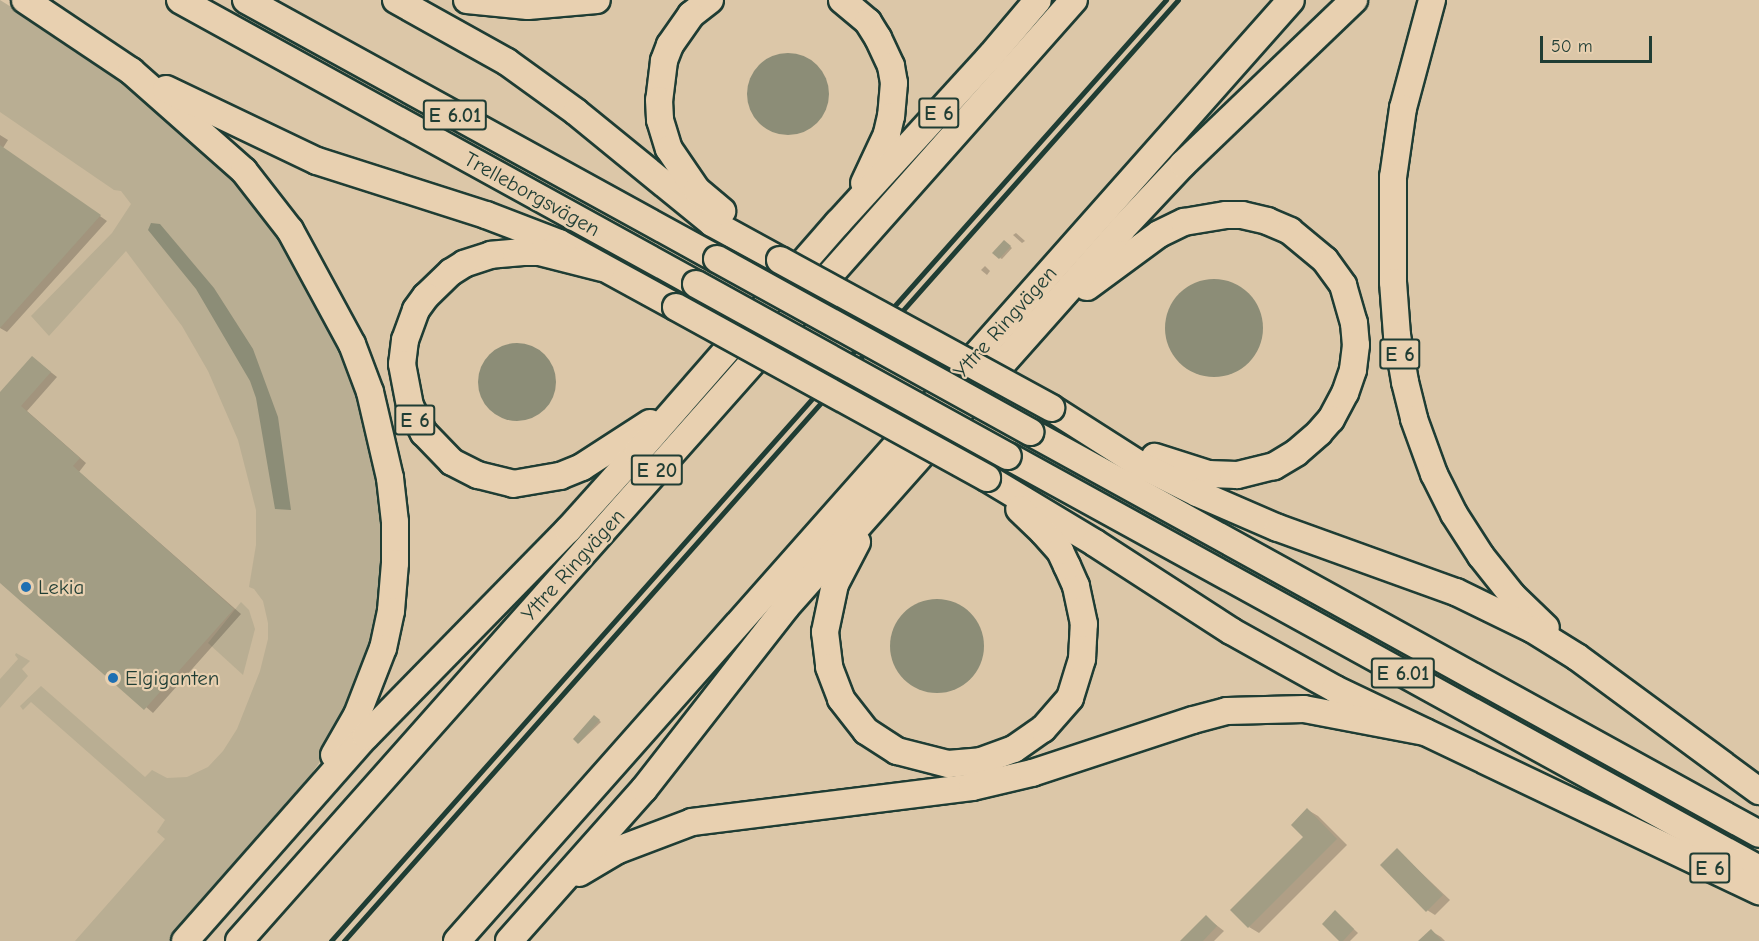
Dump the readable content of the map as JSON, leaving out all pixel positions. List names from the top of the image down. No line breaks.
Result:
{"streets":{"highway":["E 6","E 6.01","Trelleborgsvägen","Yttre Ringvägen","E 20"]},"places":["Lekia","Elgiganten"],"scale_bar":"50 m"}
